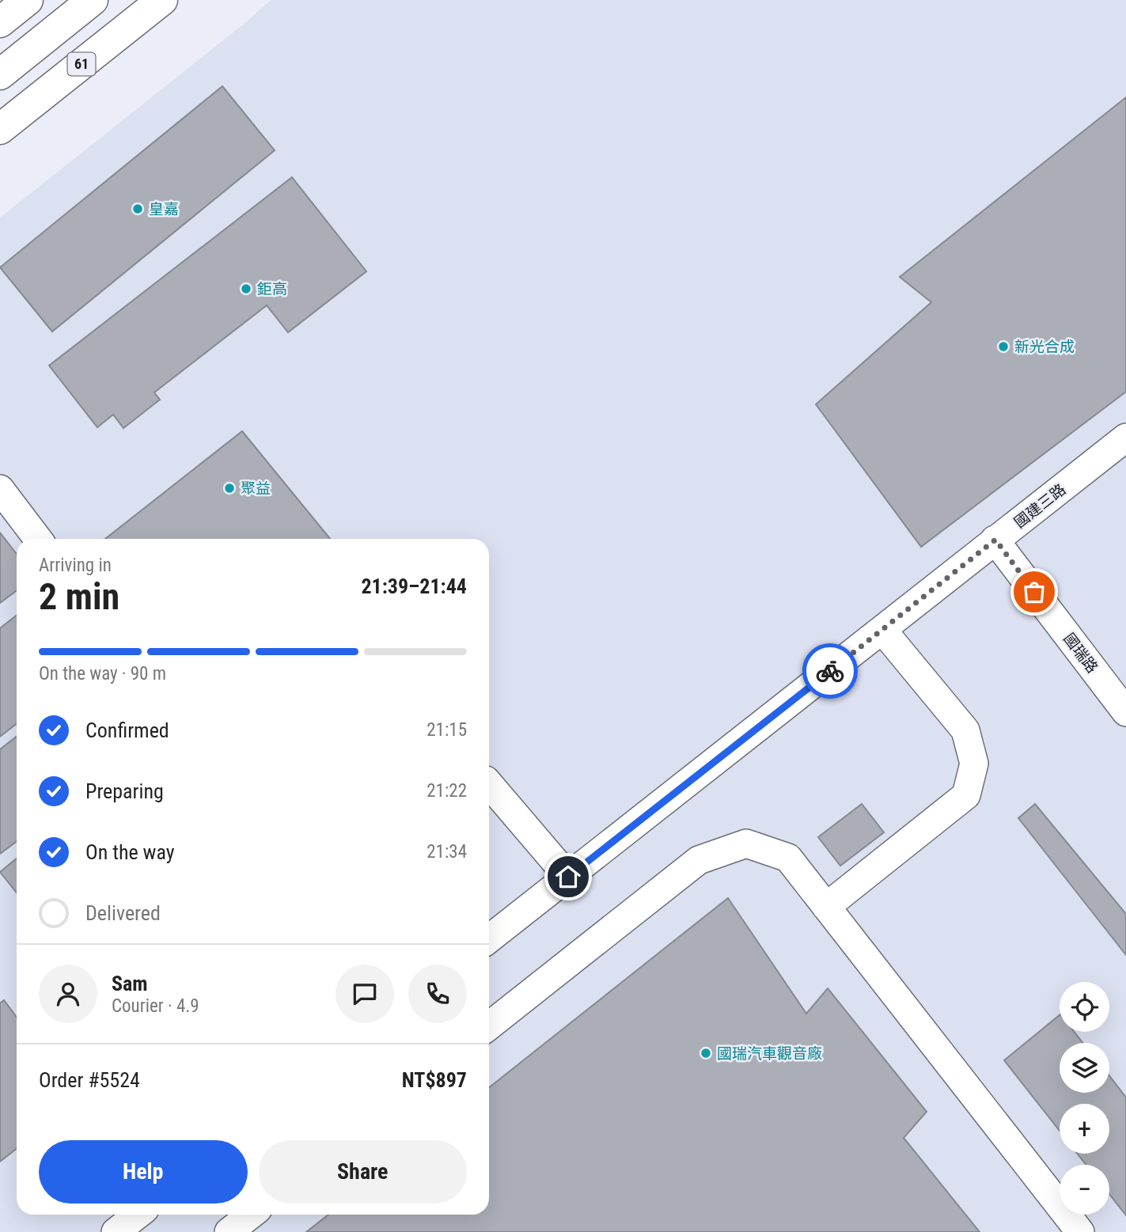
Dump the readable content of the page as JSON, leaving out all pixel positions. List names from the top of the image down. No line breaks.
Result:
{"streets":{"main road":["61"],"street":["國建三路","國瑞路"]},"crossings":[["國建三路","國瑞路"]],"places":["皇嘉","鉅高","新光合成","聚益","國瑞汽車觀音廠"],"page":{"heading":["2 min","Arriving in","21:39–21:44"],"panel":["Sam","Courier · 4.9","Order #5524","NT$897"],"bar":"On the way · 90 m","list":[["Confirmed","21:15"],["Preparing","21:22"],["On the way","21:34"],"Delivered"],"map_buttons":["+","−"],"buttons":["Help","Share"]}}
